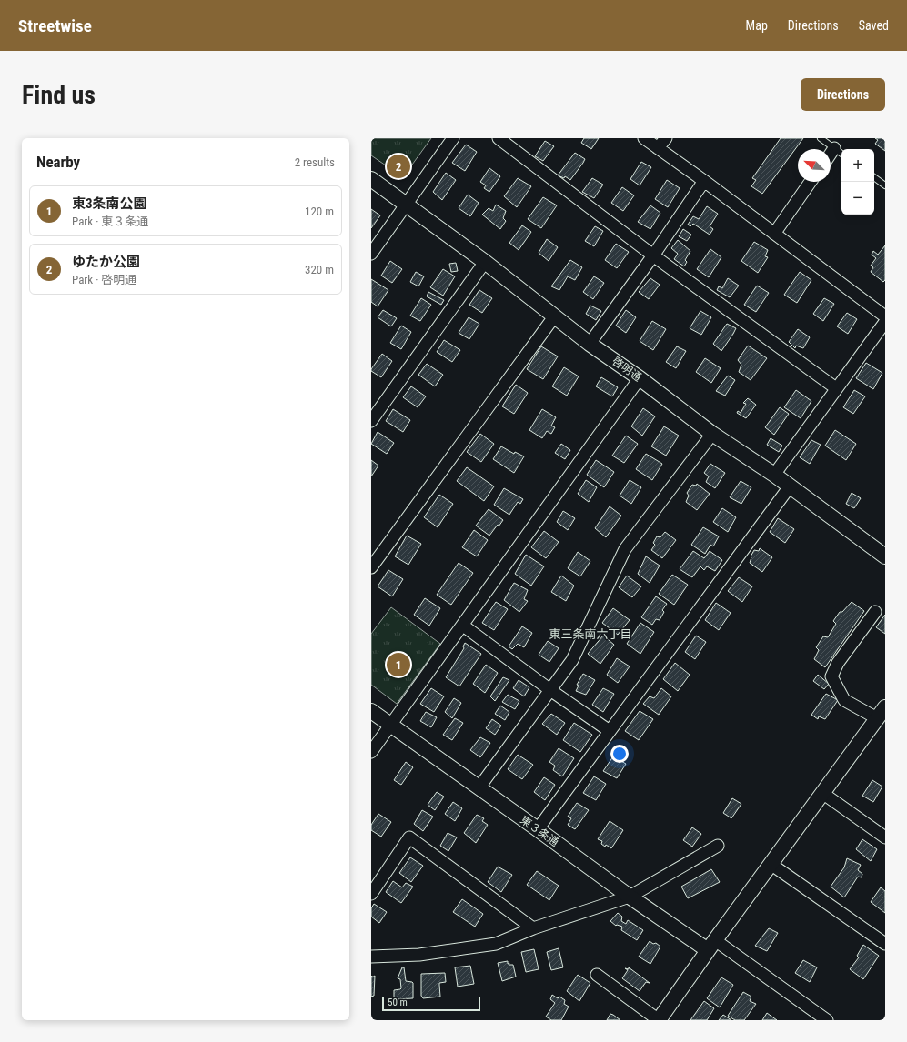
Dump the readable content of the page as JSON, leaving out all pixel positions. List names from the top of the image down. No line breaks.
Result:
{"streets":{"street":["啓明通","東３条通"]},"districts":["東三条南六丁目"],"scale_bar":"50 m","north":"top left","page":{"header":"Streetwise","nav":["Map","Directions","Saved"],"buttons":"Directions","title":"Find us","heading":["Nearby","2 results"],"map_buttons":["+","−"],"pins":["2","1"],"list":[{"mark":"1","name":"東3条南公園","note":"Park · 東３条通","value":"120 m"},{"mark":"2","name":"ゆたか公園","note":"Park · 啓明通","value":"320 m"}],"scale":"50 m"}}
